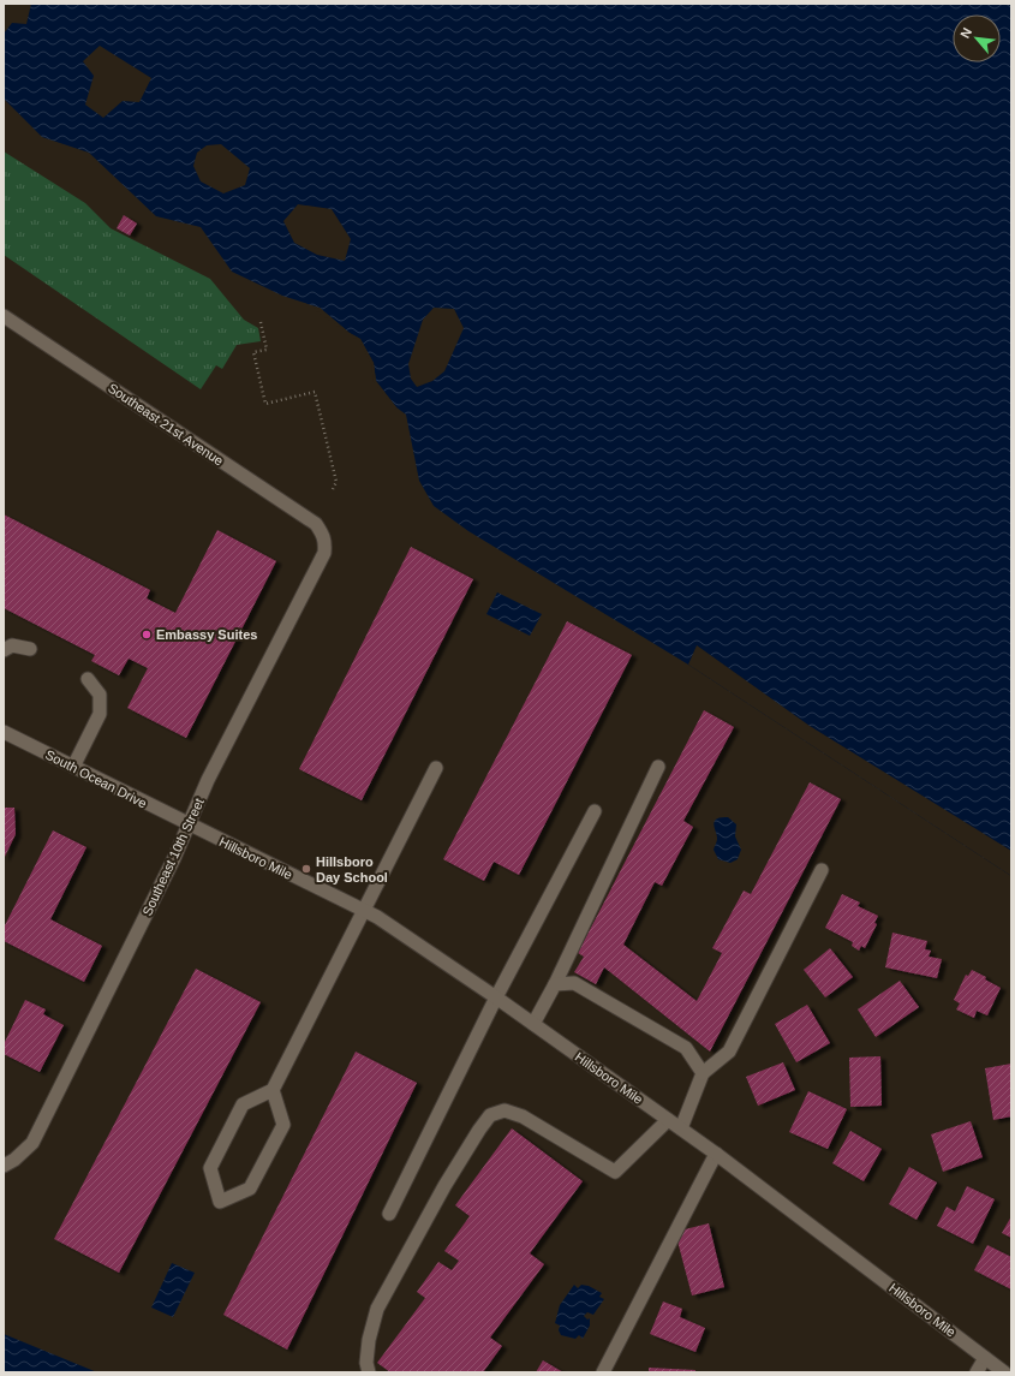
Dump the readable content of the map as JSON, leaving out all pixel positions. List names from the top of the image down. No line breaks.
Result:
{"streets":{"main road":["Southeast 21st Avenue","South Ocean Drive","Southeast 10th Street","Hillsboro Mile"]},"crossings":[["Southeast 21st Avenue","Southeast 10th Street"],["South Ocean Drive","Southeast 10th Street"],["South Ocean Drive","Hillsboro Mile"],["Southeast 10th Street","Hillsboro Mile"]],"places":["Embassy Suites","Hillsboro Day School"],"north":"top left"}
